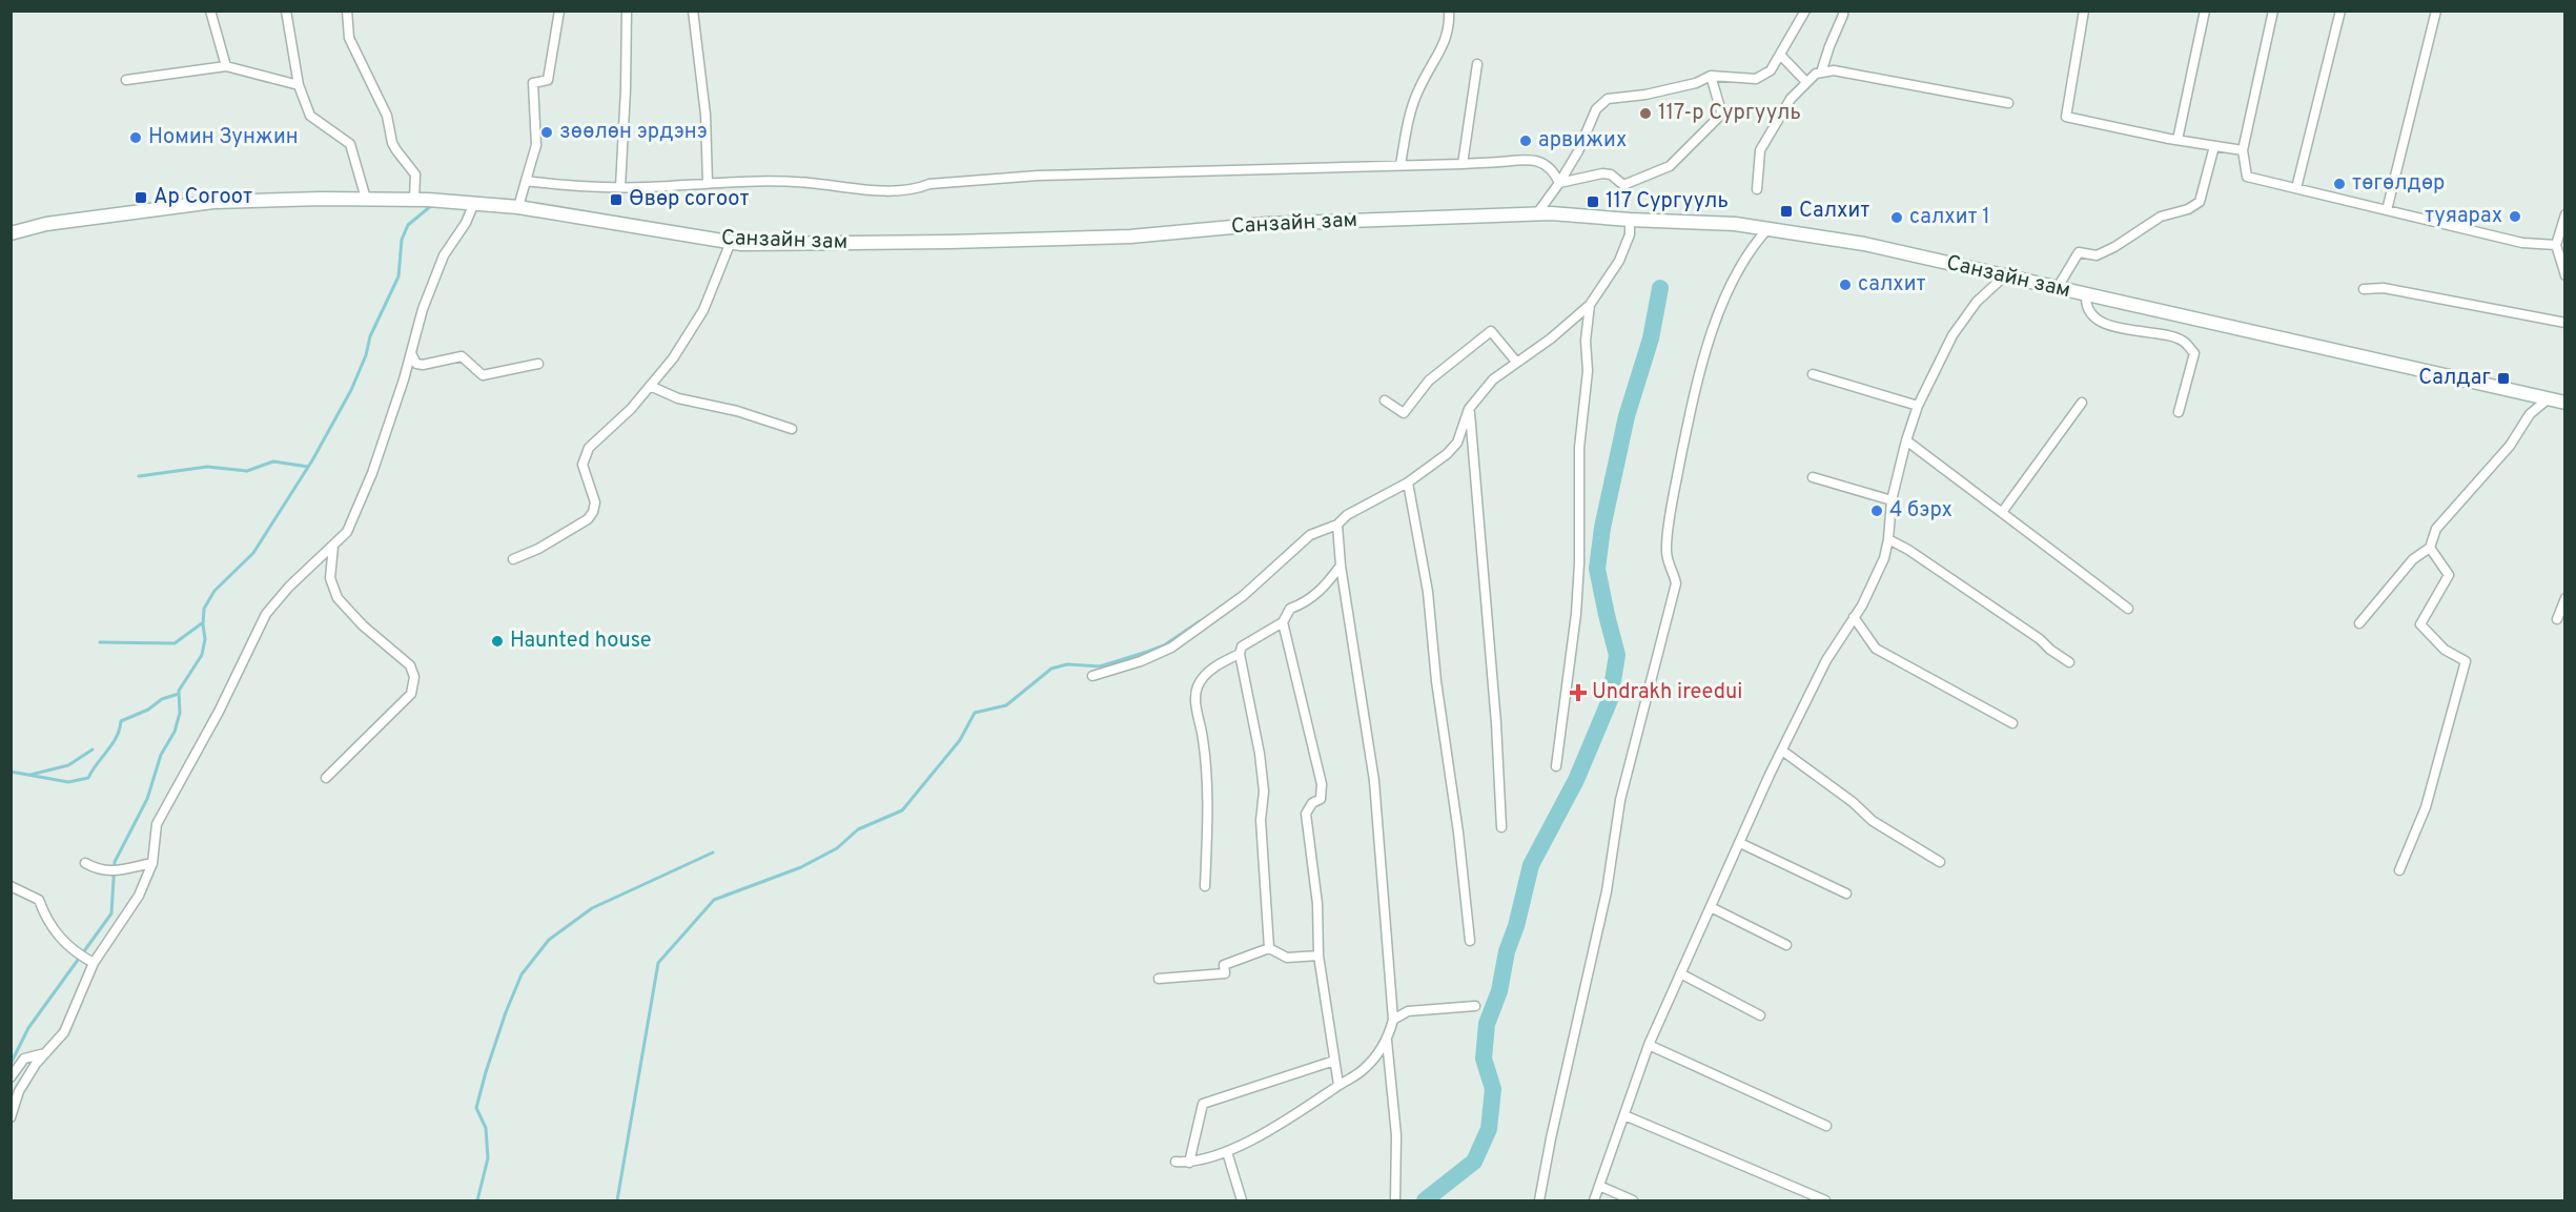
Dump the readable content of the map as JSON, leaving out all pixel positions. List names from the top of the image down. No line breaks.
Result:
{"streets":{"main road":["Санзайн зам"]},"places":{"other":["117-р Сургууль","зөөлөн эрдэнэ","Номин Зунжин","арвижих","төгөлдөр","туяарах","салхит 1","салхит","4 бэрх","Haunted house"],"transit":["Ар Согоот","Өвөр согоот","117 Сургууль","Салхит","Салдаг"],"health":["Undrakh ireedui"]}}
